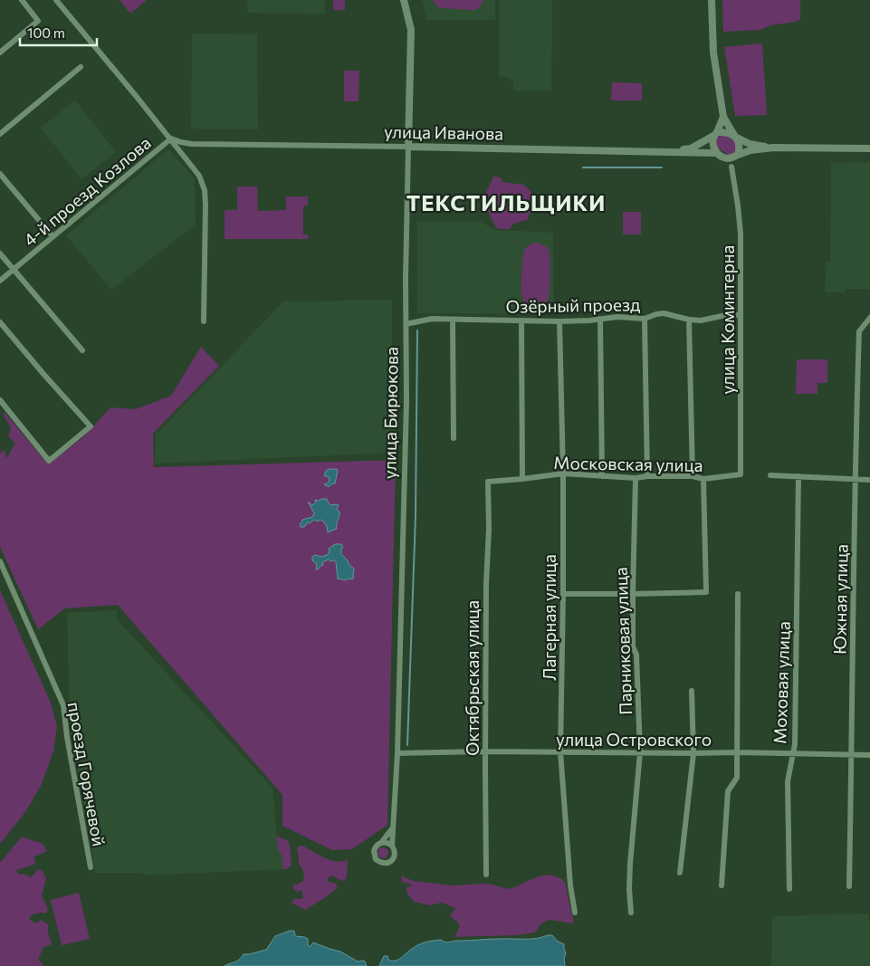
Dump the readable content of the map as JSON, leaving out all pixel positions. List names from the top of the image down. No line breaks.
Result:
{"streets":{"street":["улица Иванова","4-й проезд Козлова","Озёрный проезд","улица Коминтерна","улица Бирюкова","Московская улица","Южная улица","Лагерная улица","Парниковая улица","Октябрьская улица","Моховая улица","улица Островского","проезд Горячевой"]},"crossings":[["улица Иванова","4-й проезд Козлова"],["улица Иванова","улица Бирюкова"],["Озёрный проезд","улица Коминтерна"],["Озёрный проезд","улица Бирюкова"],["Озёрный проезд","Лагерная улица"],["улица Коминтерна","Московская улица"],["улица Бирюкова","улица Островского"],["Московская улица","Лагерная улица"],["Московская улица","Парниковая улица"],["Московская улица","Октябрьская улица"],["Южная улица","улица Островского"],["Лагерная улица","улица Островского"],["Парниковая улица","улица Островского"],["Октябрьская улица","улица Островского"],["Моховая улица","улица Островского"]],"districts":["ТЕКСТИЛЬЩИКИ"],"scale_bar":"100 m"}
